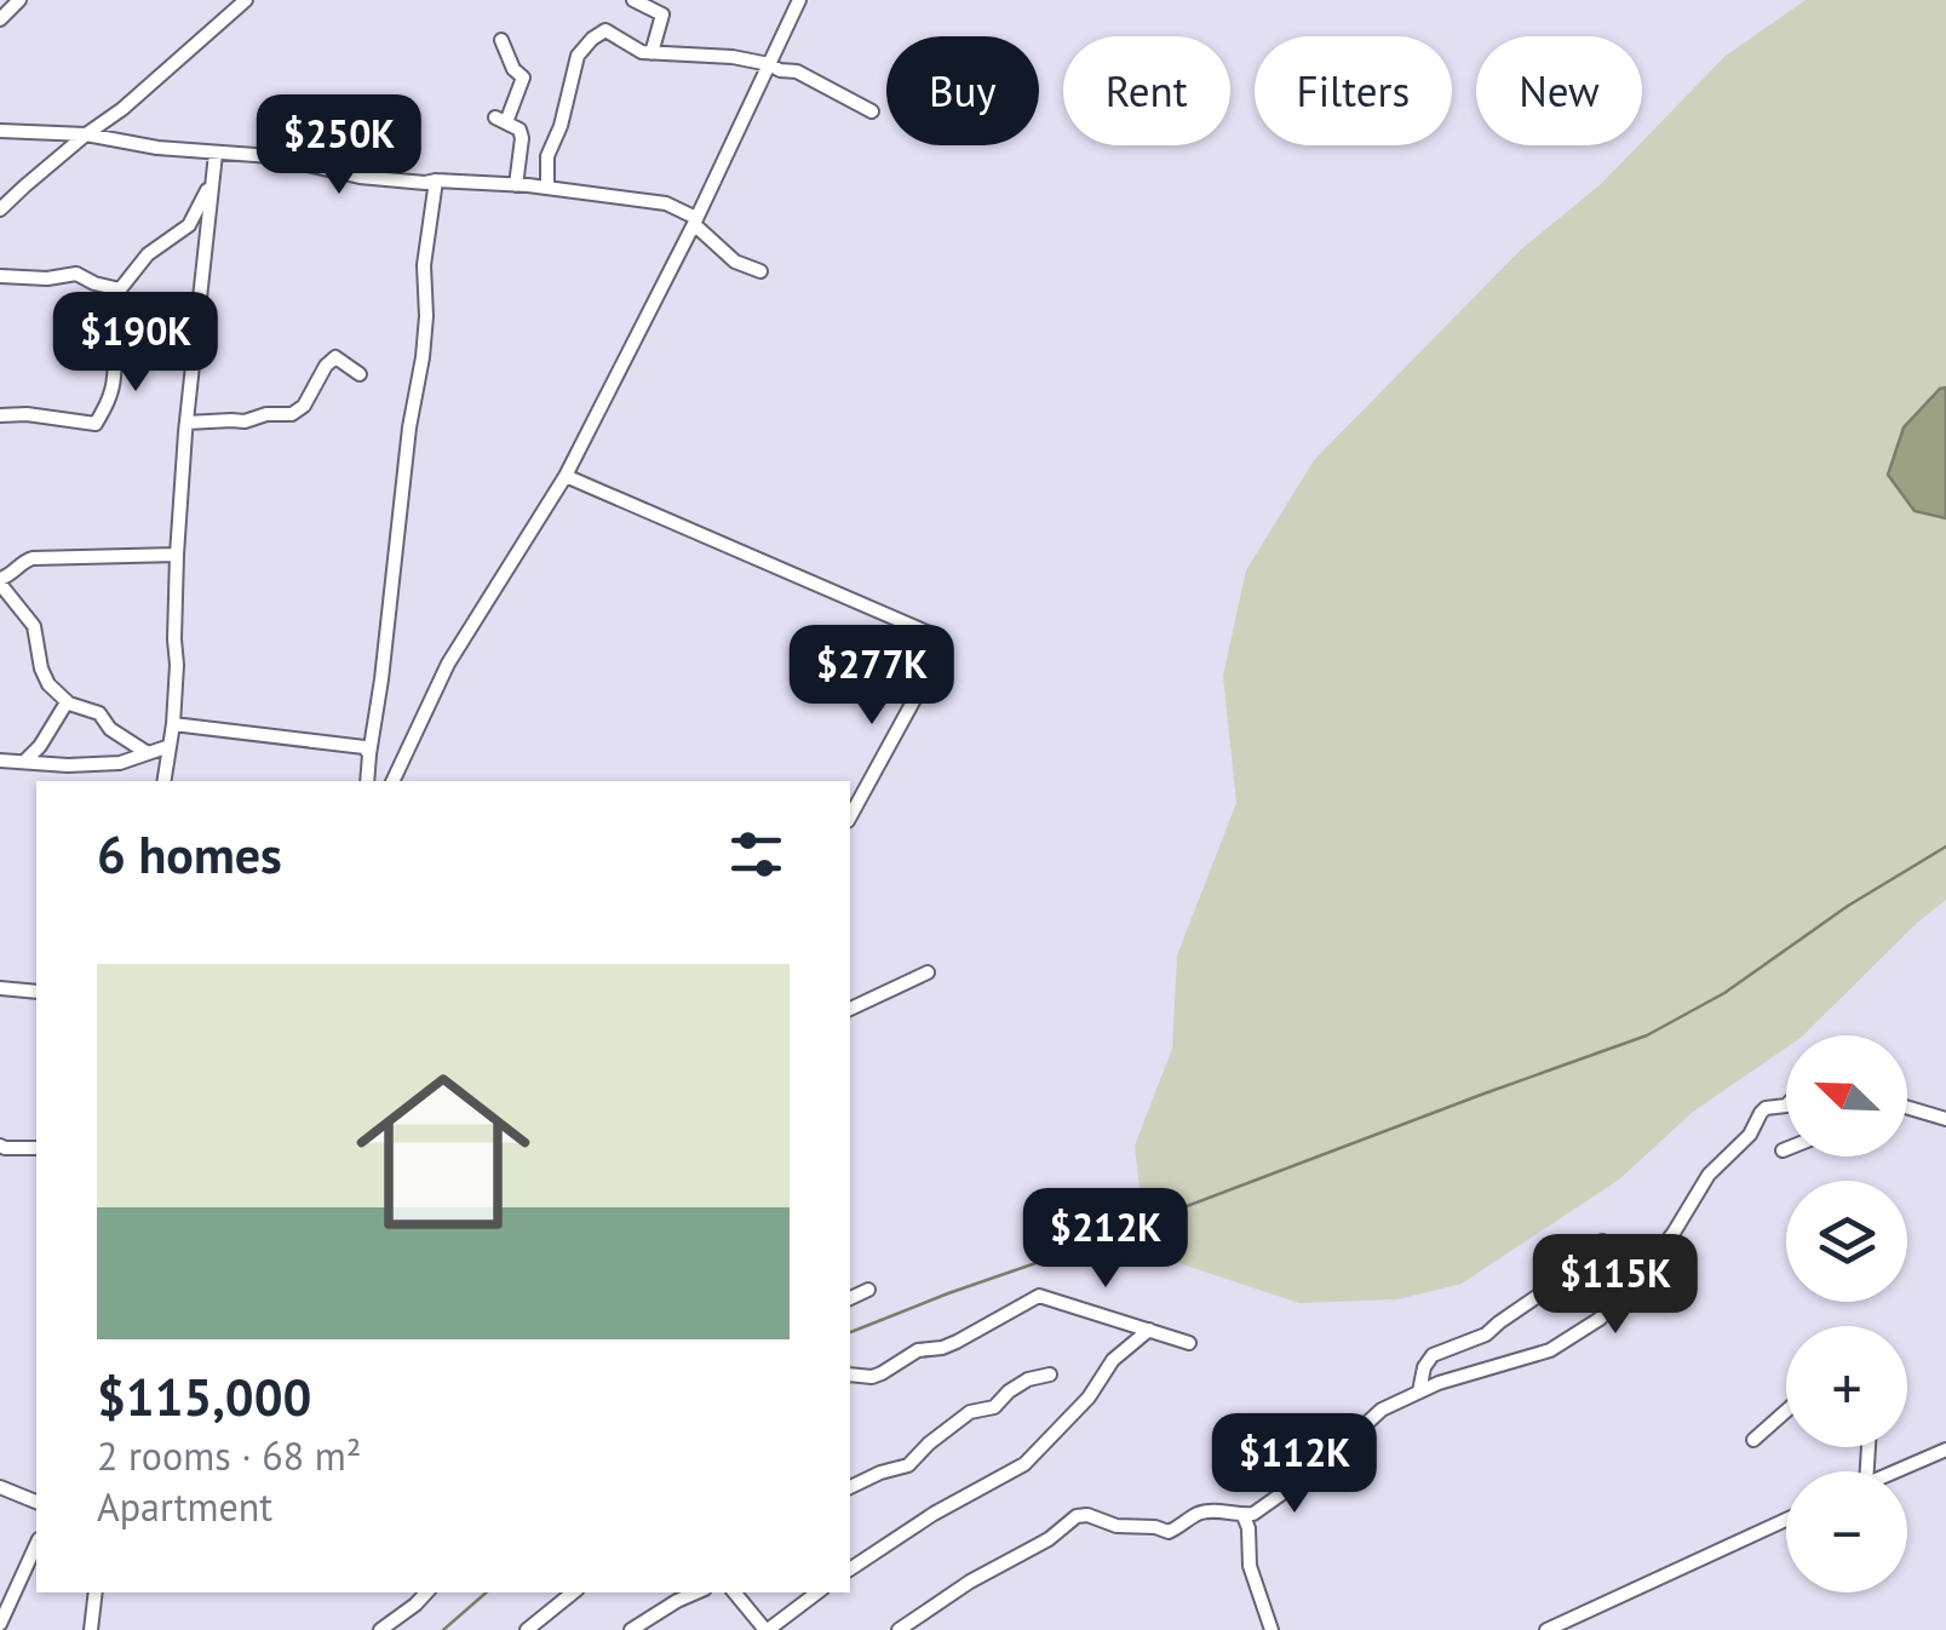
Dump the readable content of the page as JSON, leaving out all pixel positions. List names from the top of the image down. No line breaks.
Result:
{"north":"top left","page":{"chip":["Buy","Rent","Filters","New"],"price":["$250K","$190K","$277K","$212K","$115K","$112K"],"heading":"6 homes","list":[{"name":"$115,000","note":"2 rooms · 68 m² · Apartment"}],"map_buttons":["+","−"]}}
